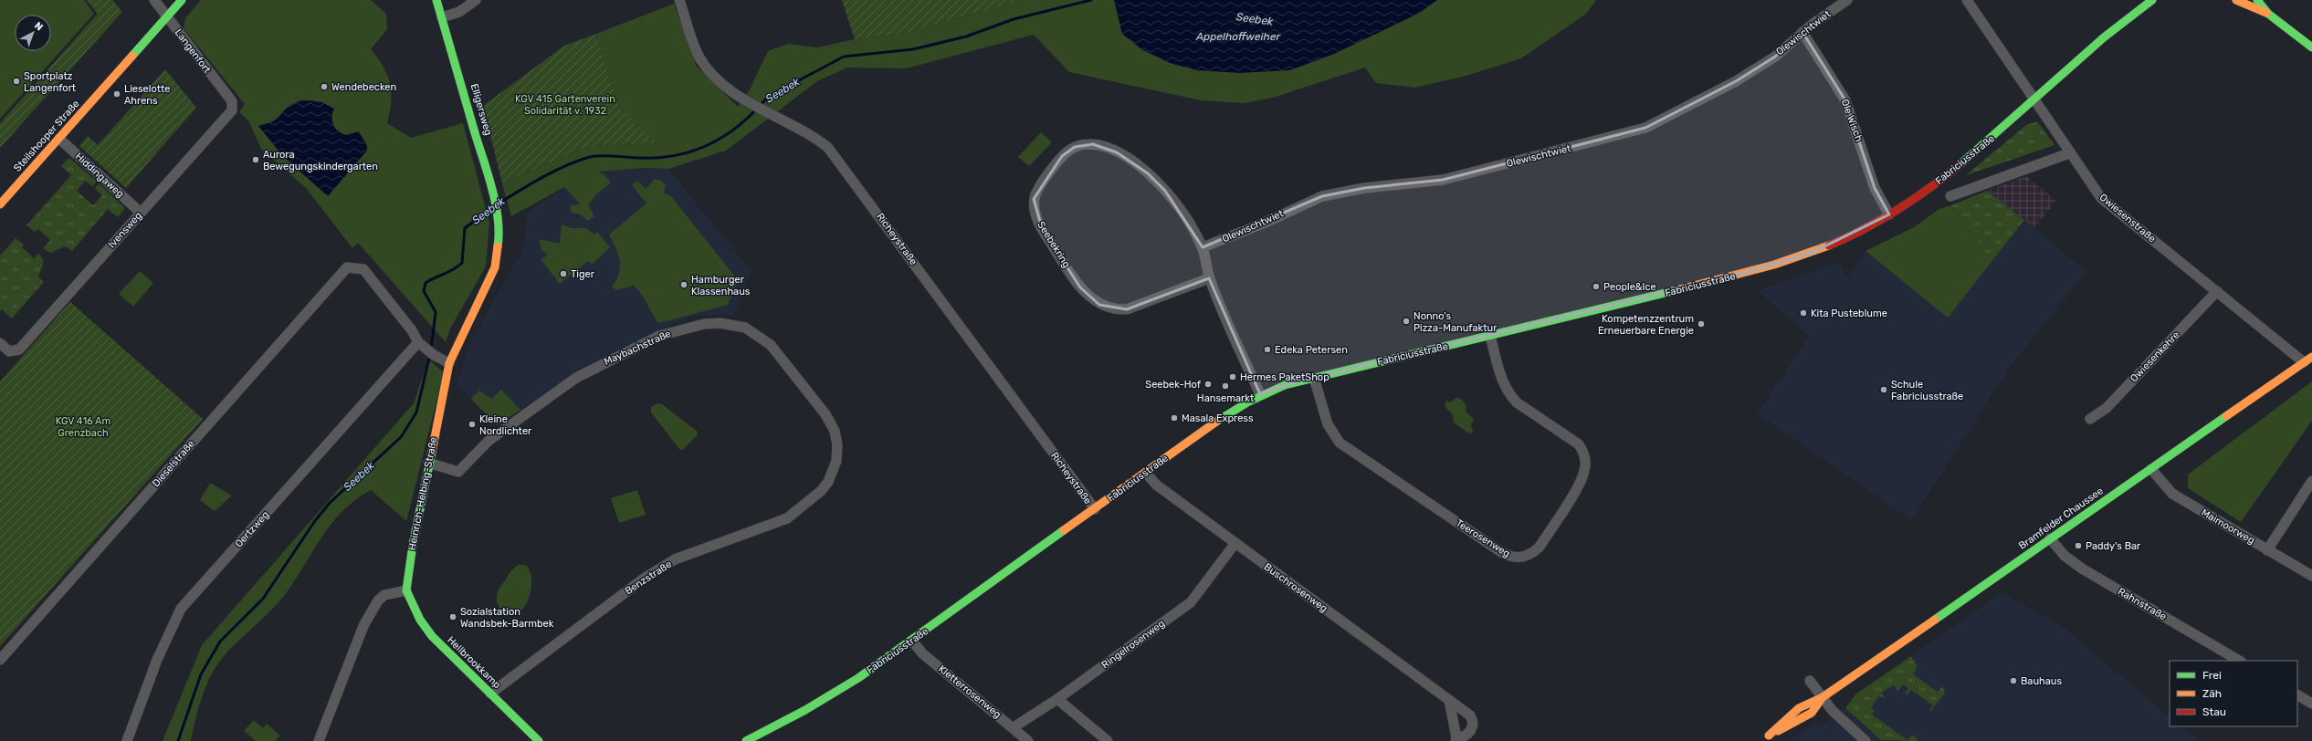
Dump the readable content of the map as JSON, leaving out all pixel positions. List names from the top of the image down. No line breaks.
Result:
{"streets":{"street":["Olewischtwiet","Langenfort","Elligersweg","Ole Wisch","Steilshooper Straße","Fabriciusstraße","Hiddingaweg","Owiesenstraße","Ivensweg","Richeystraße","Seebekring","Maybachstraße","Owiesenkehre","Dieselstraße","Heinrich-Helbing-Straße","Bramfelder Chaussee","Maimoorweg","Oertzweg","Teerosenweg","Benzstraße","Buschrosenweg","Rahnstraße","Ringelrosenweg","Hellbrookkamp","Kletterrosenweg"]},"crossings":[["Olewischtwiet","Ole Wisch"],["Olewischtwiet","Seebekring"],["Langenfort","Steilshooper Straße"],["Langenfort","Ivensweg"],["Elligersweg","Heinrich-Helbing-Straße"],["Ole Wisch","Fabriciusstraße"],["Steilshooper Straße","Hiddingaweg"],["Fabriciusstraße","Owiesenstraße"],["Fabriciusstraße","Richeystraße"],["Fabriciusstraße","Seebekring"],["Fabriciusstraße","Teerosenweg"],["Fabriciusstraße","Buschrosenweg"],["Fabriciusstraße","Kletterrosenweg"],["Hiddingaweg","Ivensweg"],["Owiesenstraße","Owiesenkehre"],["Owiesenstraße","Bramfelder Chaussee"],["Maybachstraße","Heinrich-Helbing-Straße"],["Maybachstraße","Benzstraße"],["Dieselstraße","Oertzweg"],["Heinrich-Helbing-Straße","Hellbrookkamp"],["Bramfelder Chaussee","Maimoorweg"],["Bramfelder Chaussee","Rahnstraße"],["Benzstraße","Hellbrookkamp"],["Buschrosenweg","Ringelrosenweg"],["Ringelrosenweg","Kletterrosenweg"]],"water":["Seebek","Appelhoffweiher"],"parks":["KGV 415 Gartenverein Solidarität v. 1932","KGV 416 Am Grenzbach"],"places":["Sportplatz Langenfort","Wendebecken","Lieselotte Ahrens","Aurora Bewegungskindergarten","Tiger","Hamburger Klassenhaus","People&Ice","Kita Pusteblume","Nonno's Pizza-Manufaktur","Kompetenzzentrum Erneuerbare Energie","Edeka Petersen","Hermes PaketShop","Seebek-Hof","Hansemarkt","Schule Fabriciusstraße","Masala Express","Kleine Nordlichter","Paddy's Bar","Sozialstation Wandsbek-Barmbek","Bauhaus"],"legend":["Frei","Zäh","Stau"],"north":"top right"}
